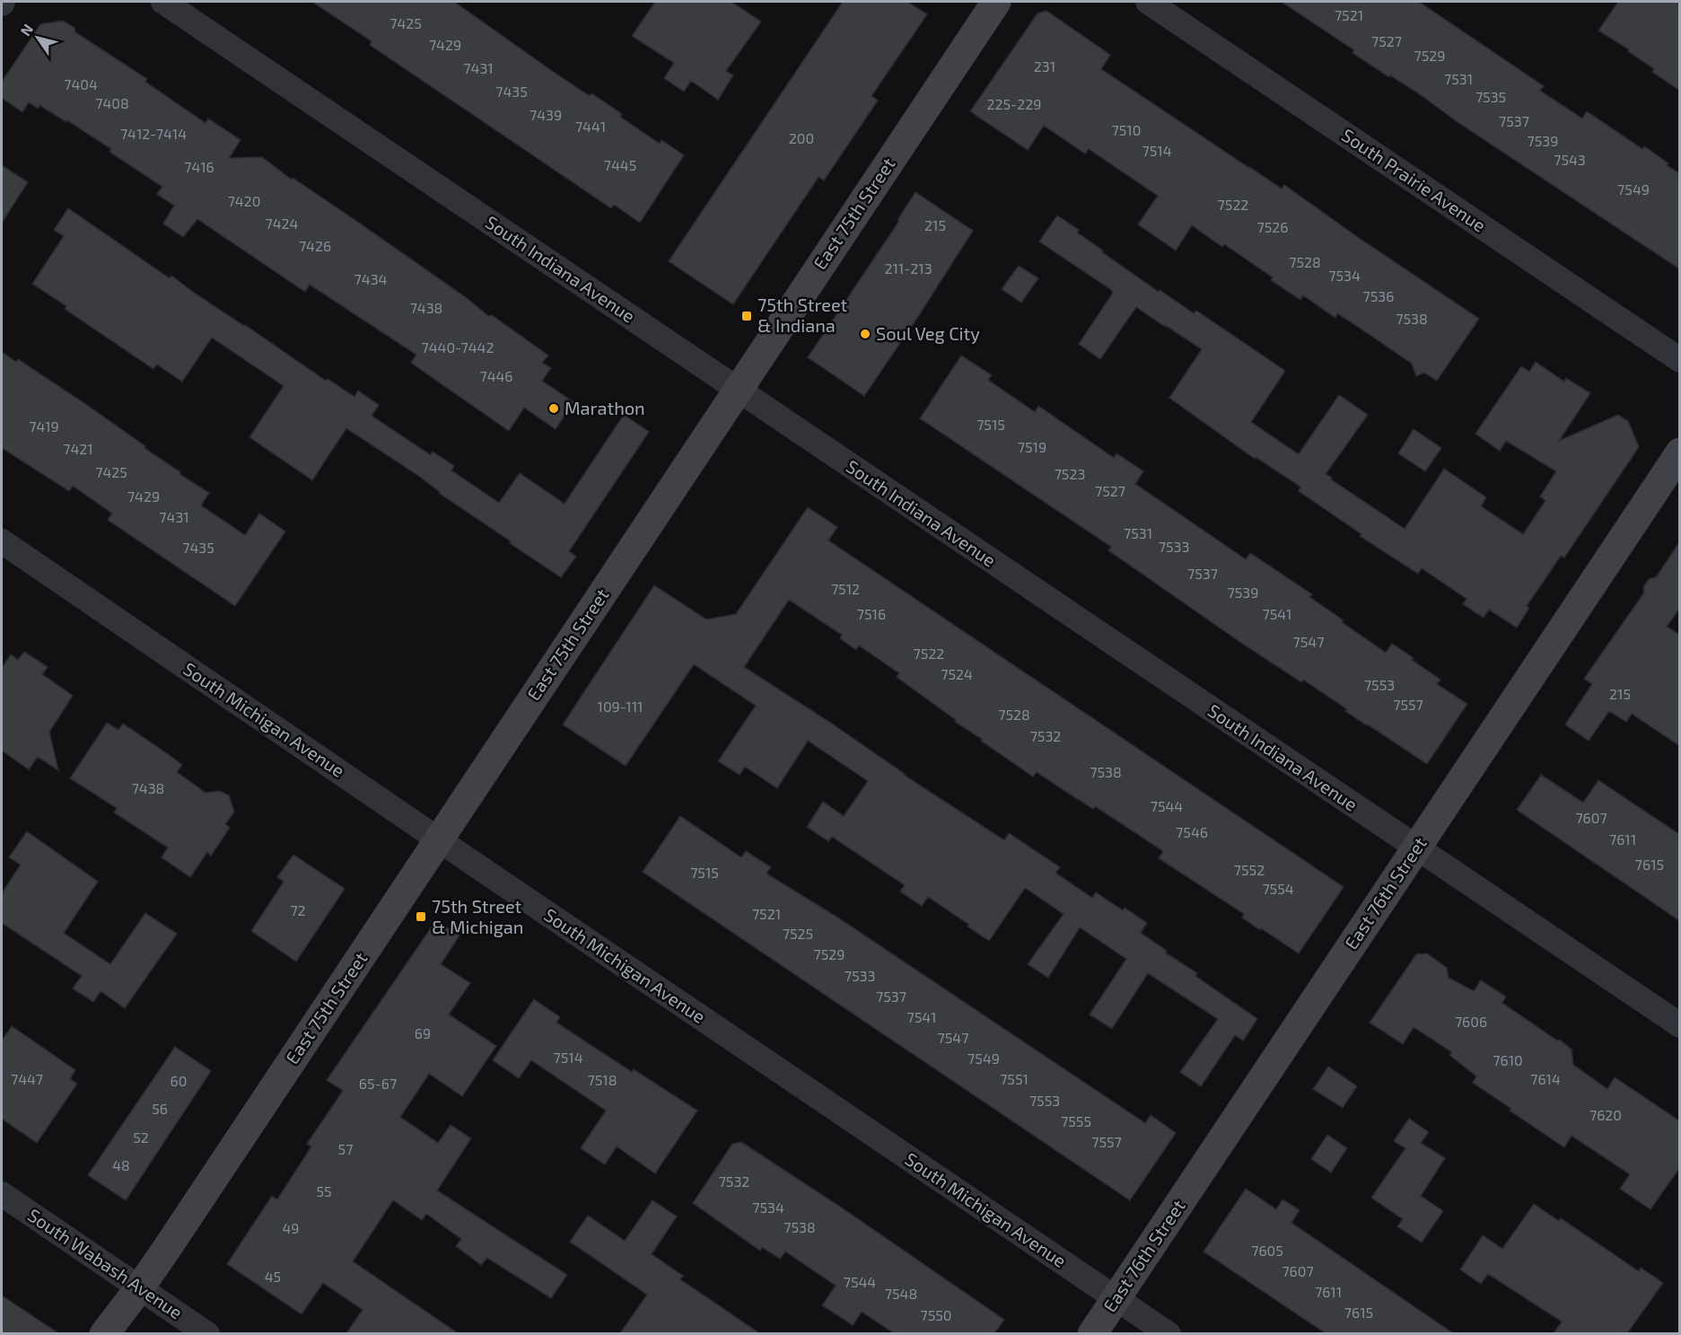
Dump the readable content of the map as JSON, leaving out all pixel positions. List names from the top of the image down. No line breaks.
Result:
{"streets":{"street":["South Prairie Avenue","East 75th Street","South Indiana Avenue","South Michigan Avenue","East 76th Street","South Wabash Avenue"]},"crossings":[["East 75th Street","South Indiana Avenue"],["East 75th Street","South Michigan Avenue"],["East 75th Street","South Wabash Avenue"],["South Indiana Avenue","East 76th Street"],["South Michigan Avenue","East 76th Street"]],"places":{"transit":["75th Street & Indiana","75th Street & Michigan"],"other":["Soul Veg City","Marathon"]},"house_numbers":["7521","7425","7527","7429","7529","231","7431","7531","7404","7435","7535","7408","225-229","7439","7537","7441","7510","7412-7414","200","7539","7514","7543","7445","7416","7549","7420","7522","7424","215","7526","7426","7528","211-213","7534","7434","7536","7438","7538","7440-7442","7446","7515","7419","7519","7421","7425","7523","7527","7429","7431","7531","7533","7435","7537","7512","7539","7516","7541","7547","7522","7524","7553","215","7557","109-111","7528","7532","7538","7438","7544","7607","7546","7611","7615","7552","7515","7554","72","7521","7525","7529","7533","7537","7541","7606","69","7547","7514","7549","7610","7447","7551","7614","7518","60","65-67","7553","56","7620","7555","52","7557","57","48","7532","55","7534","7538","49","7605","7607","45","7544","7611","7548","7615","7550"],"north":"top left"}
